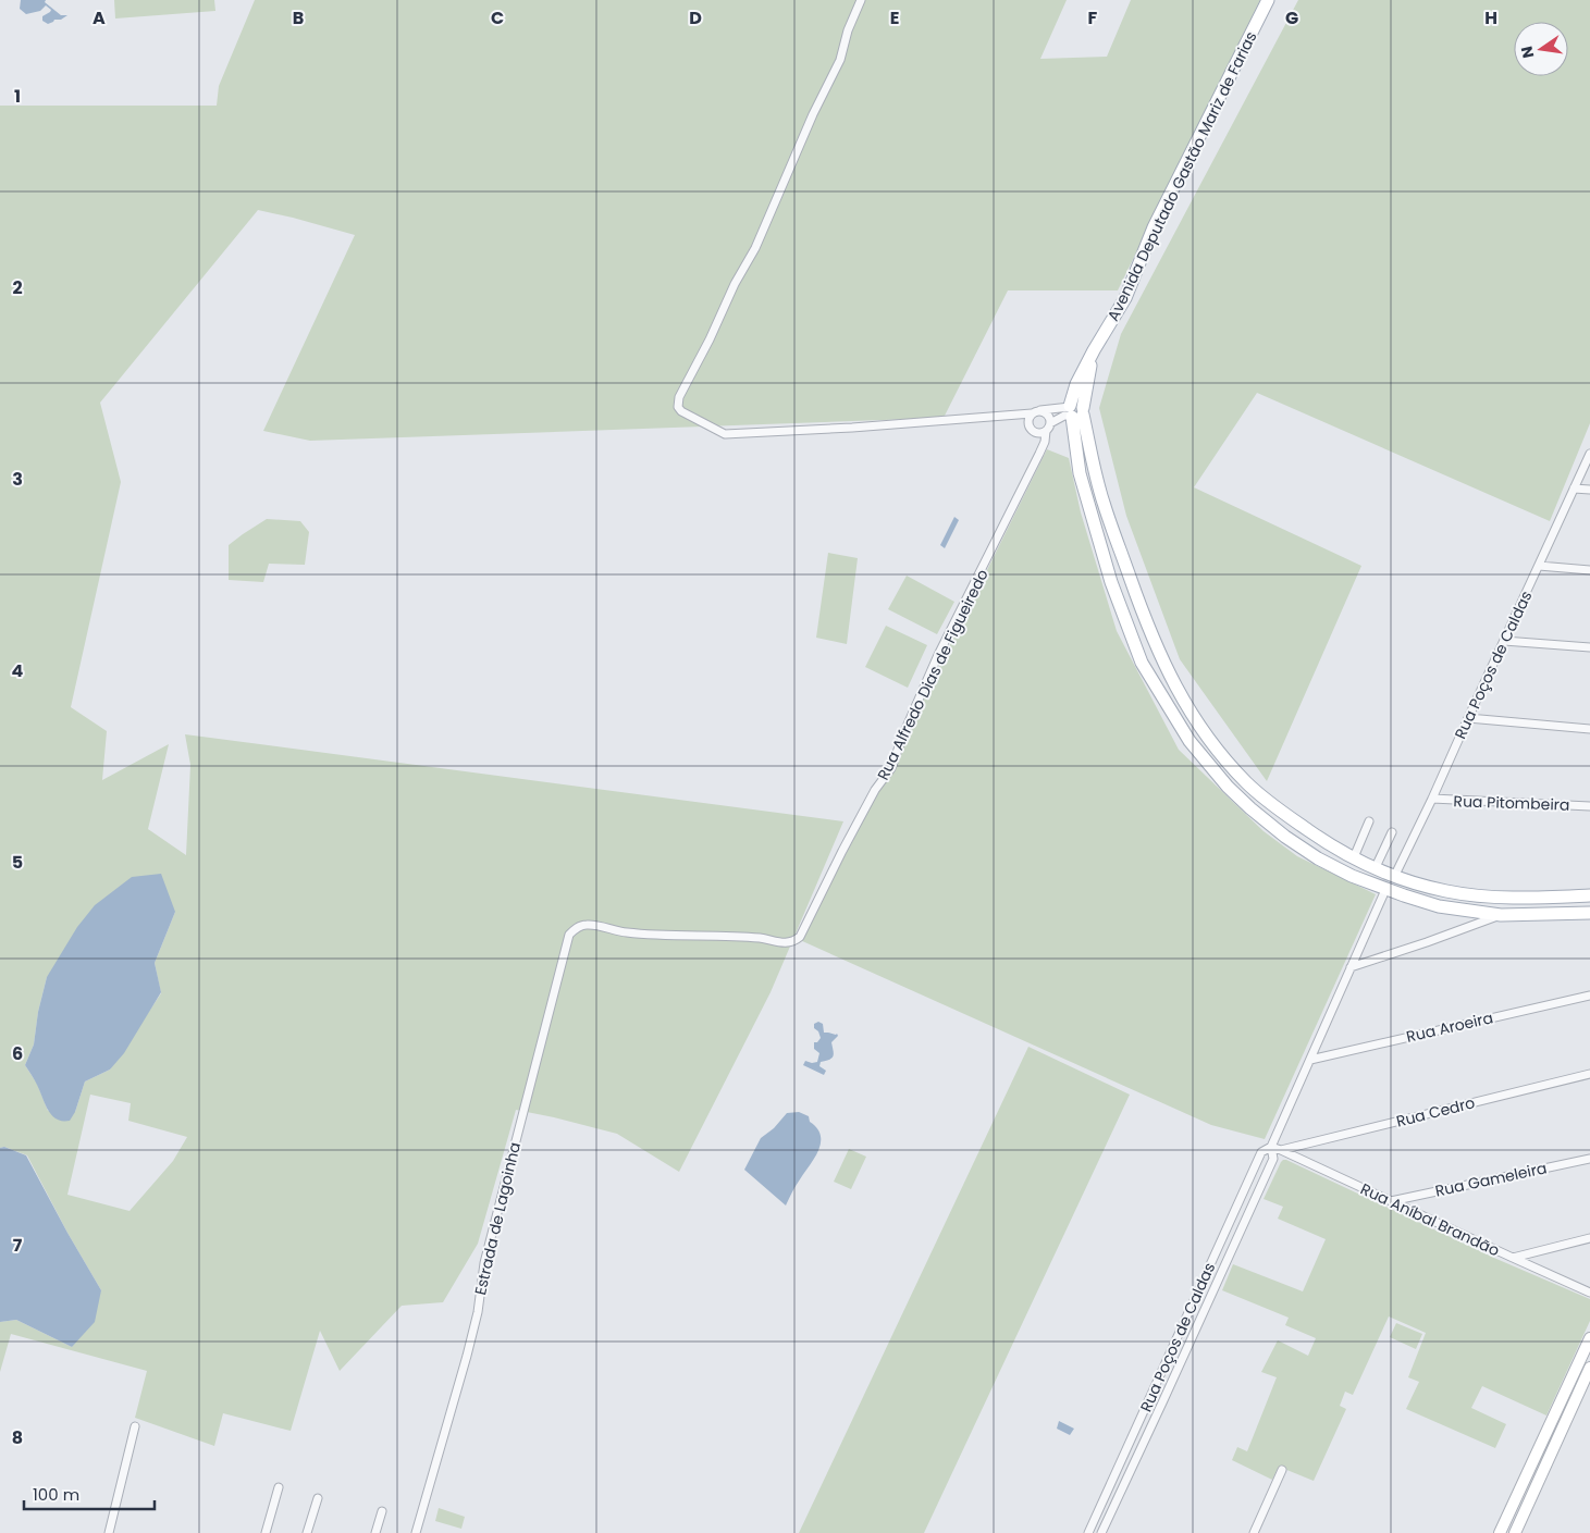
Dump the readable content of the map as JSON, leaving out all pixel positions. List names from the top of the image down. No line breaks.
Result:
{"streets":{"main road":["Avenida Deputado Gastão Mariz de Farias"],"street":["Rua Poços de Caldas","Rua Alfredo Dias de Figueiredo","Rua Pitombeira","Rua Aroeira","Rua Cedro","Rua Gameleira","Estrada de Lagoinha","Rua Aníbal Brandão"]},"crossings":[["Rua Poços de Caldas","Rua Pitombeira"],["Rua Poços de Caldas","Rua Aroeira"],["Rua Poços de Caldas","Rua Aníbal Brandão"],["Rua Alfredo Dias de Figueiredo","Estrada de Lagoinha"],["Rua Cedro","Rua Aníbal Brandão"],["Rua Gameleira","Rua Aníbal Brandão"]],"scale_bar":"100 m","north":"left","grid":{"columns":["A","B","C","D","E","F","G","H"],"rows":["1","2","3","4","5","6","7","8"]}}
